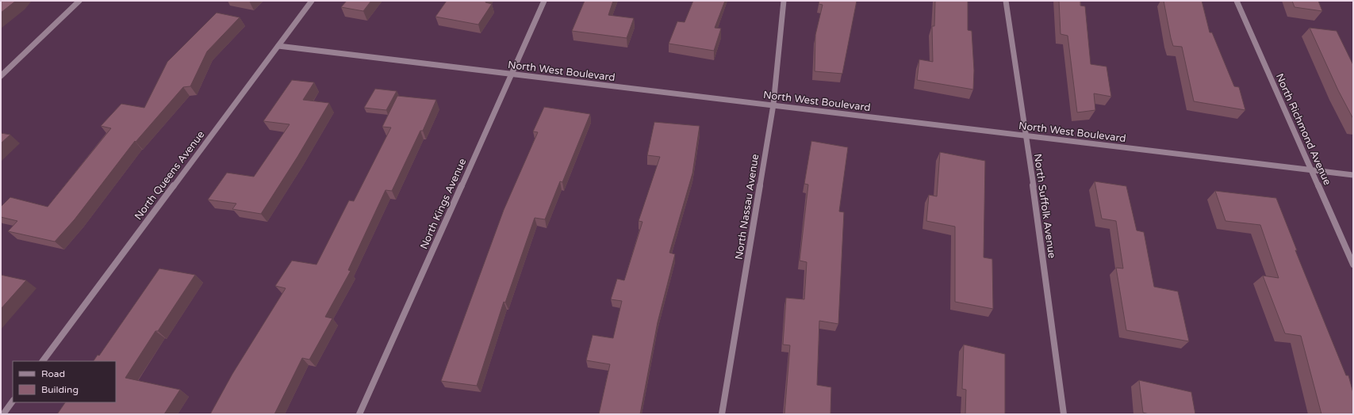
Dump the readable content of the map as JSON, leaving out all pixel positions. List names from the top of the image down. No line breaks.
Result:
{"streets":{"street":["North West Boulevard","North Richmond Avenue","North Queens Avenue","North Kings Avenue","North Suffolk Avenue","North Nassau Avenue"]},"crossings":[["North West Boulevard","North Richmond Avenue"],["North West Boulevard","North Queens Avenue"],["North West Boulevard","North Kings Avenue"],["North West Boulevard","North Suffolk Avenue"],["North West Boulevard","North Nassau Avenue"]],"legend":["Road","Building"]}
